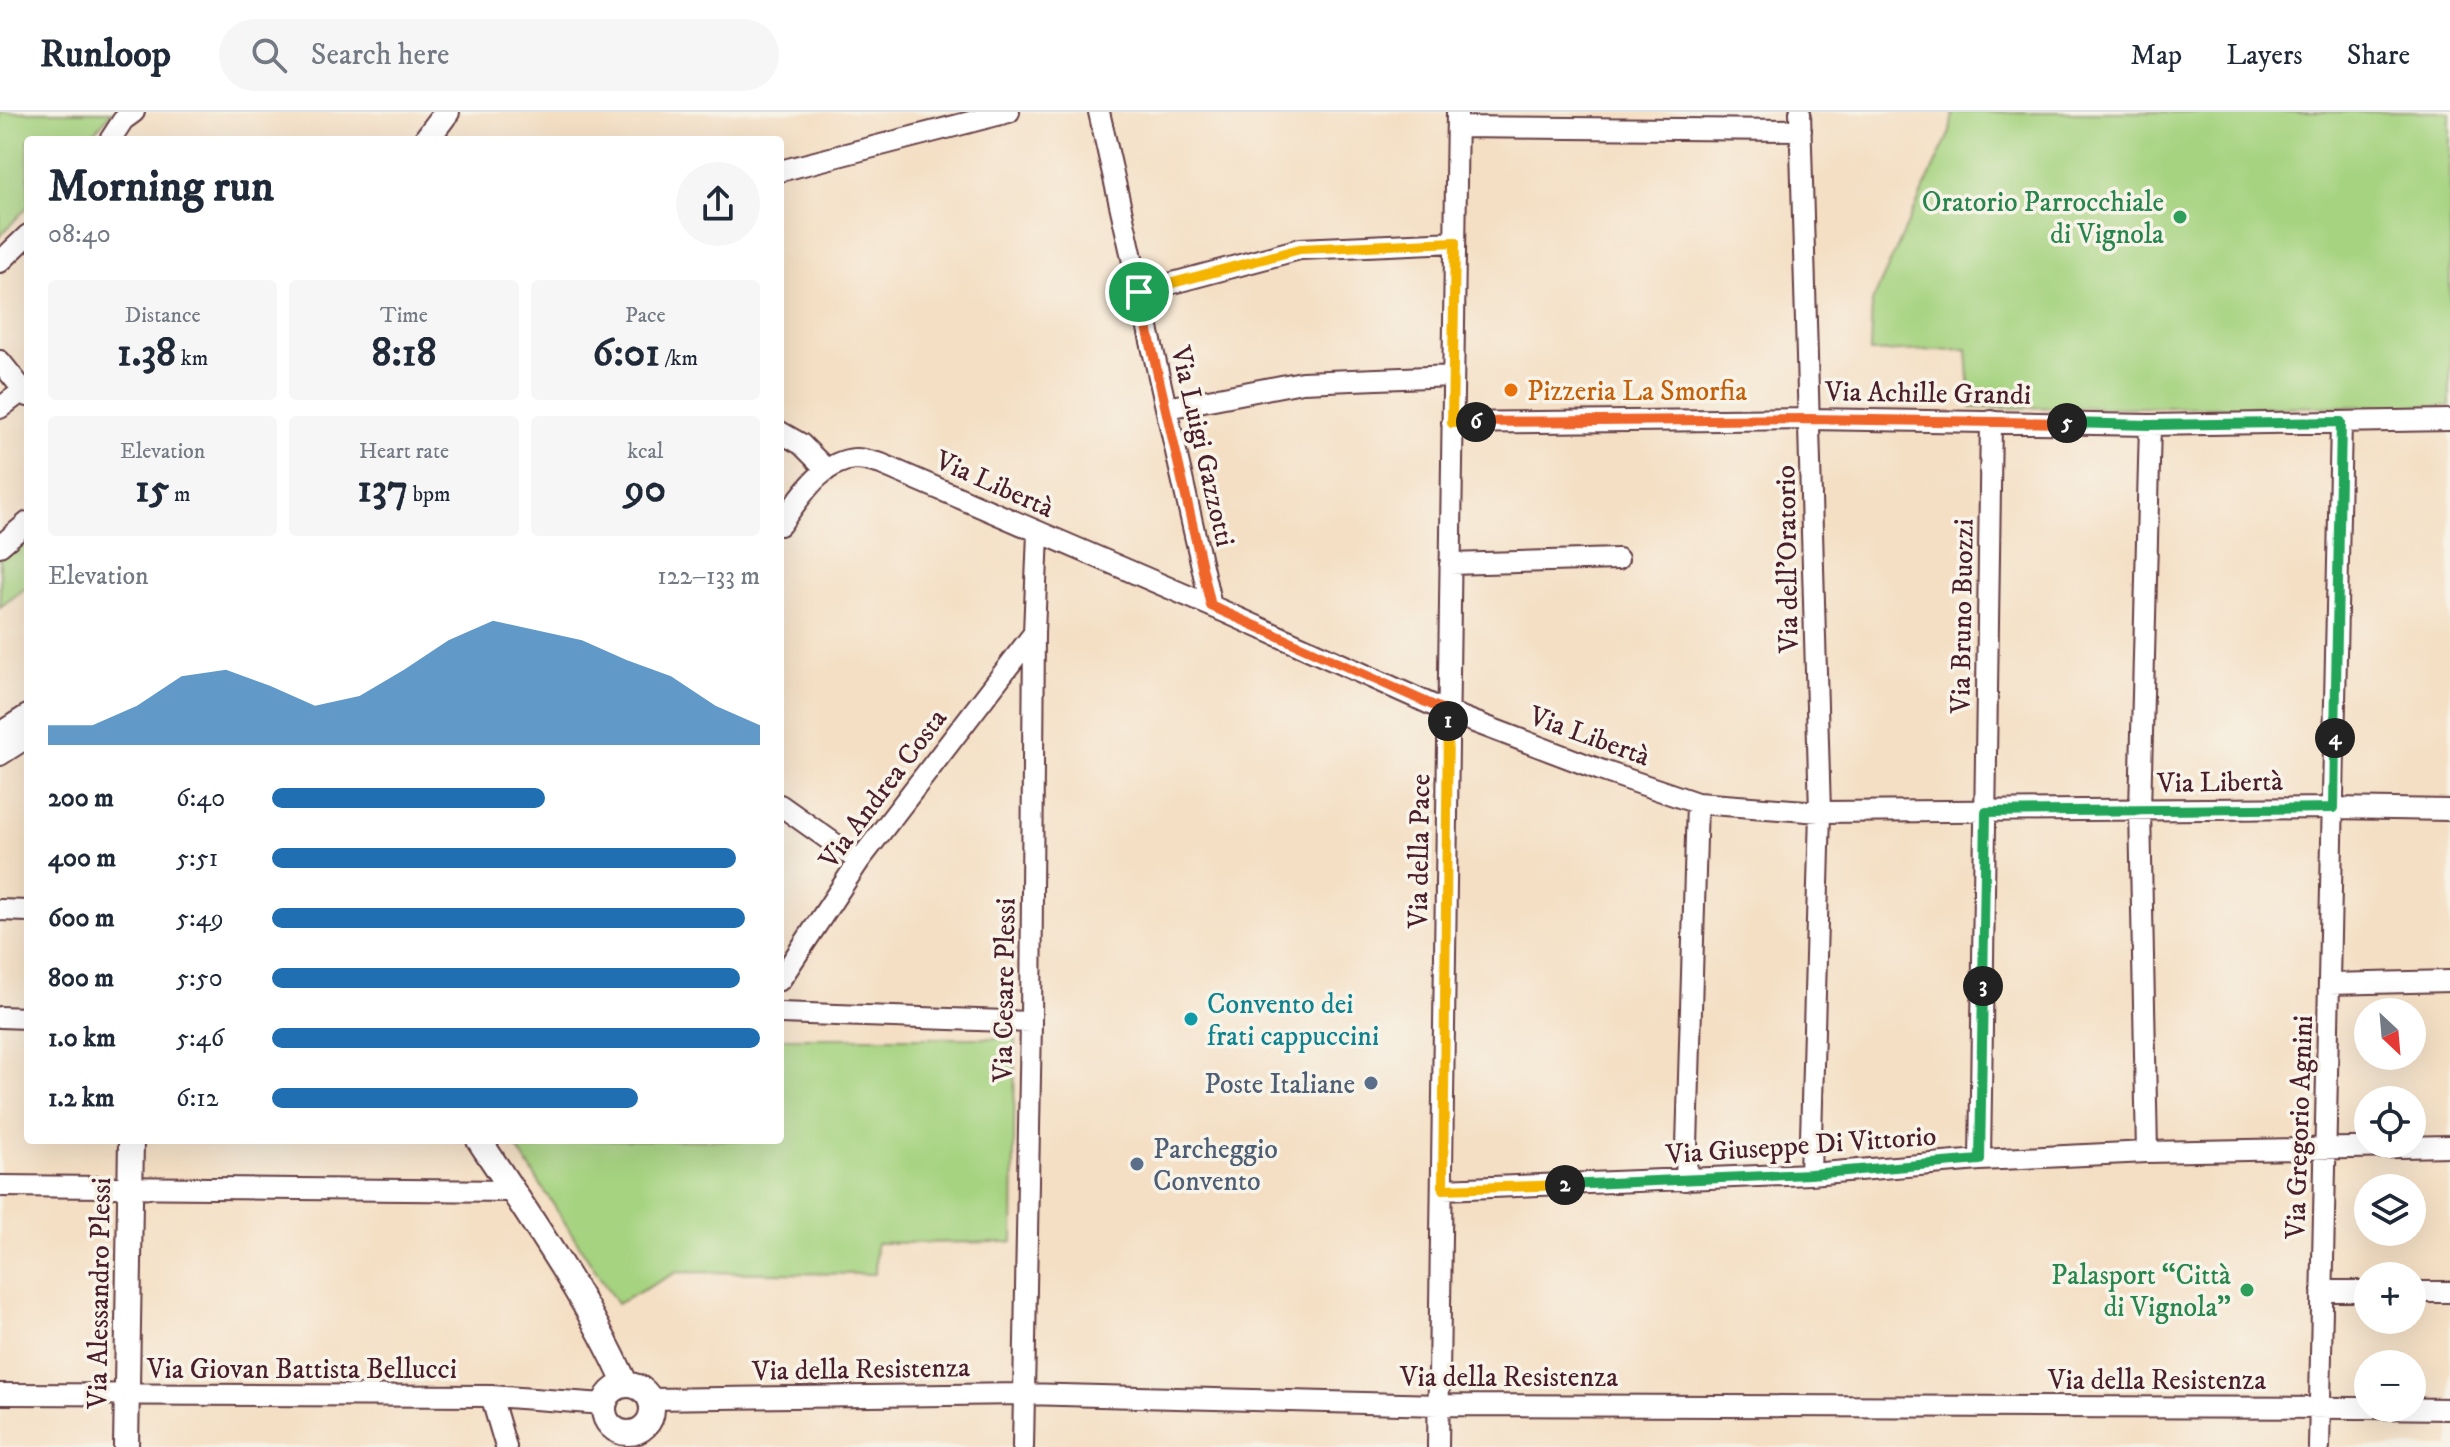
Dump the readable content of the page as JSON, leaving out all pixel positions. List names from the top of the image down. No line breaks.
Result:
{"streets":{"main road":["Via Alessandro Plessi"],"street":["Via Achille Grandi","Via Luigi Gazzotti","Via Libertà","Via dell'Oratorio","Via Bruno Buozzi","Via Andrea Costa","Via della Pace","Via Cesare Plessi","Via Gregorio Agnini","Via Giuseppe Di Vittorio","Via Giovan Battista Bellucci","Via della Resistenza"]},"crossings":[["Via Achille Grandi","Via dell'Oratorio"],["Via Achille Grandi","Via Bruno Buozzi"],["Via Achille Grandi","Via della Pace"],["Via Achille Grandi","Via Gregorio Agnini"],["Via Luigi Gazzotti","Via Libertà"],["Via Libertà","Via dell'Oratorio"],["Via Libertà","Via Bruno Buozzi"],["Via Libertà","Via della Pace"],["Via Libertà","Via Cesare Plessi"],["Via Libertà","Via Gregorio Agnini"],["Via dell'Oratorio","Via Giuseppe Di Vittorio"],["Via Bruno Buozzi","Via Giuseppe Di Vittorio"],["Via Andrea Costa","Via Cesare Plessi"],["Via della Pace","Via Giuseppe Di Vittorio"],["Via della Pace","Via della Resistenza"],["Via Cesare Plessi","Via della Resistenza"],["Via Gregorio Agnini","Via Giuseppe Di Vittorio"],["Via Gregorio Agnini","Via della Resistenza"],["Via Alessandro Plessi","Via Giovan Battista Bellucci"],["Via Giovan Battista Bellucci","Via della Resistenza"]],"places":["Oratorio Parrocchiale di Vignola","Pizzeria La Smorfia","Convento dei frati cappuccini","Poste Italiane","Parcheggio Convento","Palasport “Città di Vignola”"],"north":"bottom right","page":{"header":"Runloop","search":"Search here","nav":["Map","Layers","Share"],"heading":["Morning run","08:40"],"stats":[["Distance","1.38 km"],["Time","8:18"],["Pace","6:01 /km"],["Elevation","15 m"],["Heart rate","137 bpm"],["kcal","90"]],"pins":["6","5","1","4","3","2"],"chart":["Elevation","122–133 m"],"list":[{"name":"200 m","note":"6:40"},{"name":"400 m","note":"5:51"},{"name":"600 m","note":"5:49"},{"name":"800 m","note":"5:50"},{"name":"1.0 km","note":"5:46"},{"name":"1.2 km","note":"6:12"}],"map_buttons":["+","−"]}}
